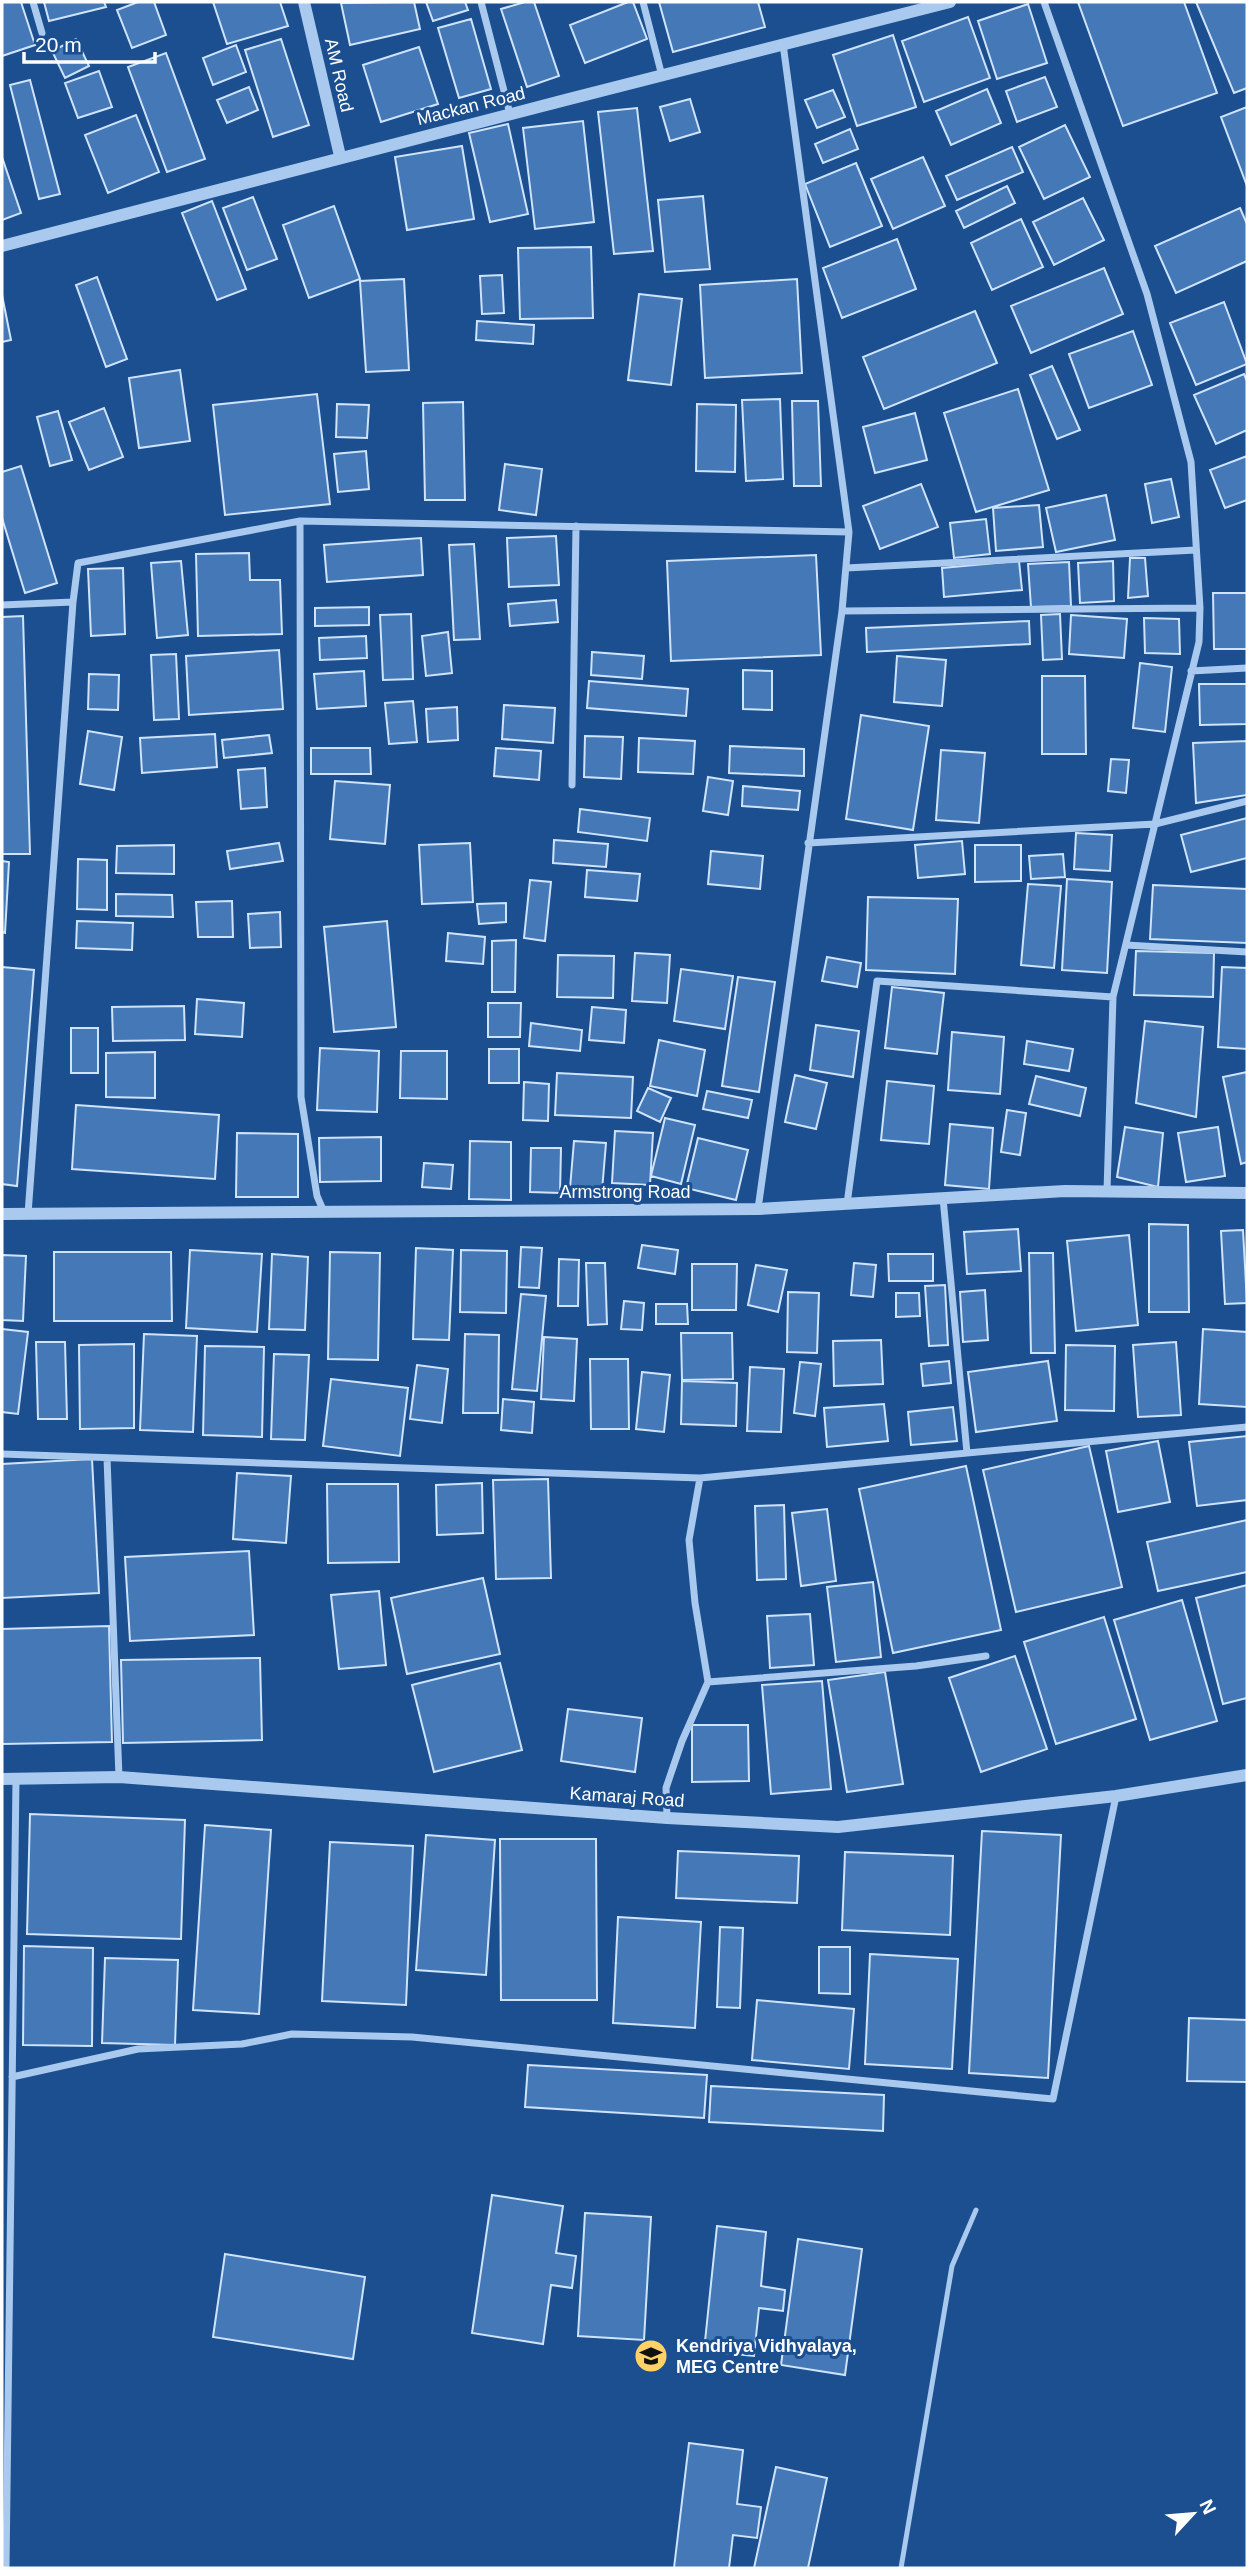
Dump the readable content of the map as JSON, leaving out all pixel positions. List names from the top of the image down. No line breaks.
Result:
{"streets":{"street":["AM Road","Mackan Road","Armstrong Road","Kamaraj Road"]},"crossings":[["AM Road","Mackan Road"]],"places":{"school or university":["Kendriya Vidhyalaya, MEG Centre"]},"scale_bar":"20 m","north":"top right"}
